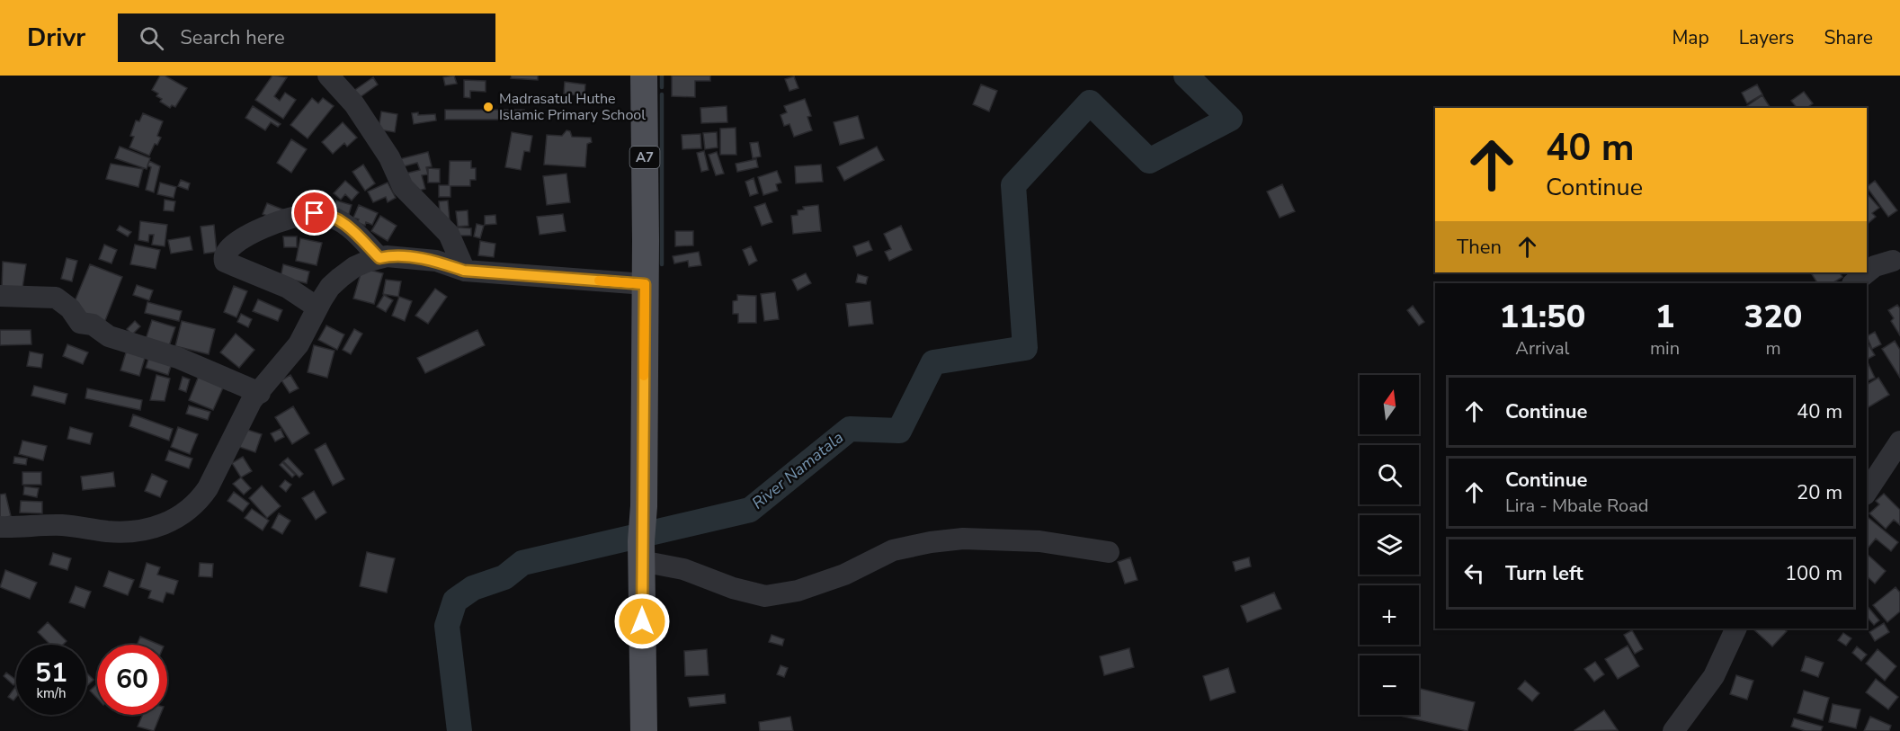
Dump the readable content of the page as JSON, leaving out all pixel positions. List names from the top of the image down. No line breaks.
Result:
{"streets":{"main road":["A7"]},"water":["River Namatala"],"places":["Madrasatul Huthe Islamic Primary School"],"north":"top","page":{"header":"Drivr","search":"Search here","nav":["Map","Layers","Share"],"turn":["40 m","Continue"],"then":"Then","eta":["11:50","Arrival","1","min","320","m"],"map_buttons":["+","−"],"list":[{"name":"Continue","value":"40 m"},{"name":"Continue","note":"Lira - Mbale Road","value":"20 m"},{"name":"Turn left","value":"100 m"}],"speed":"51 km/h","limit":"60"}}
